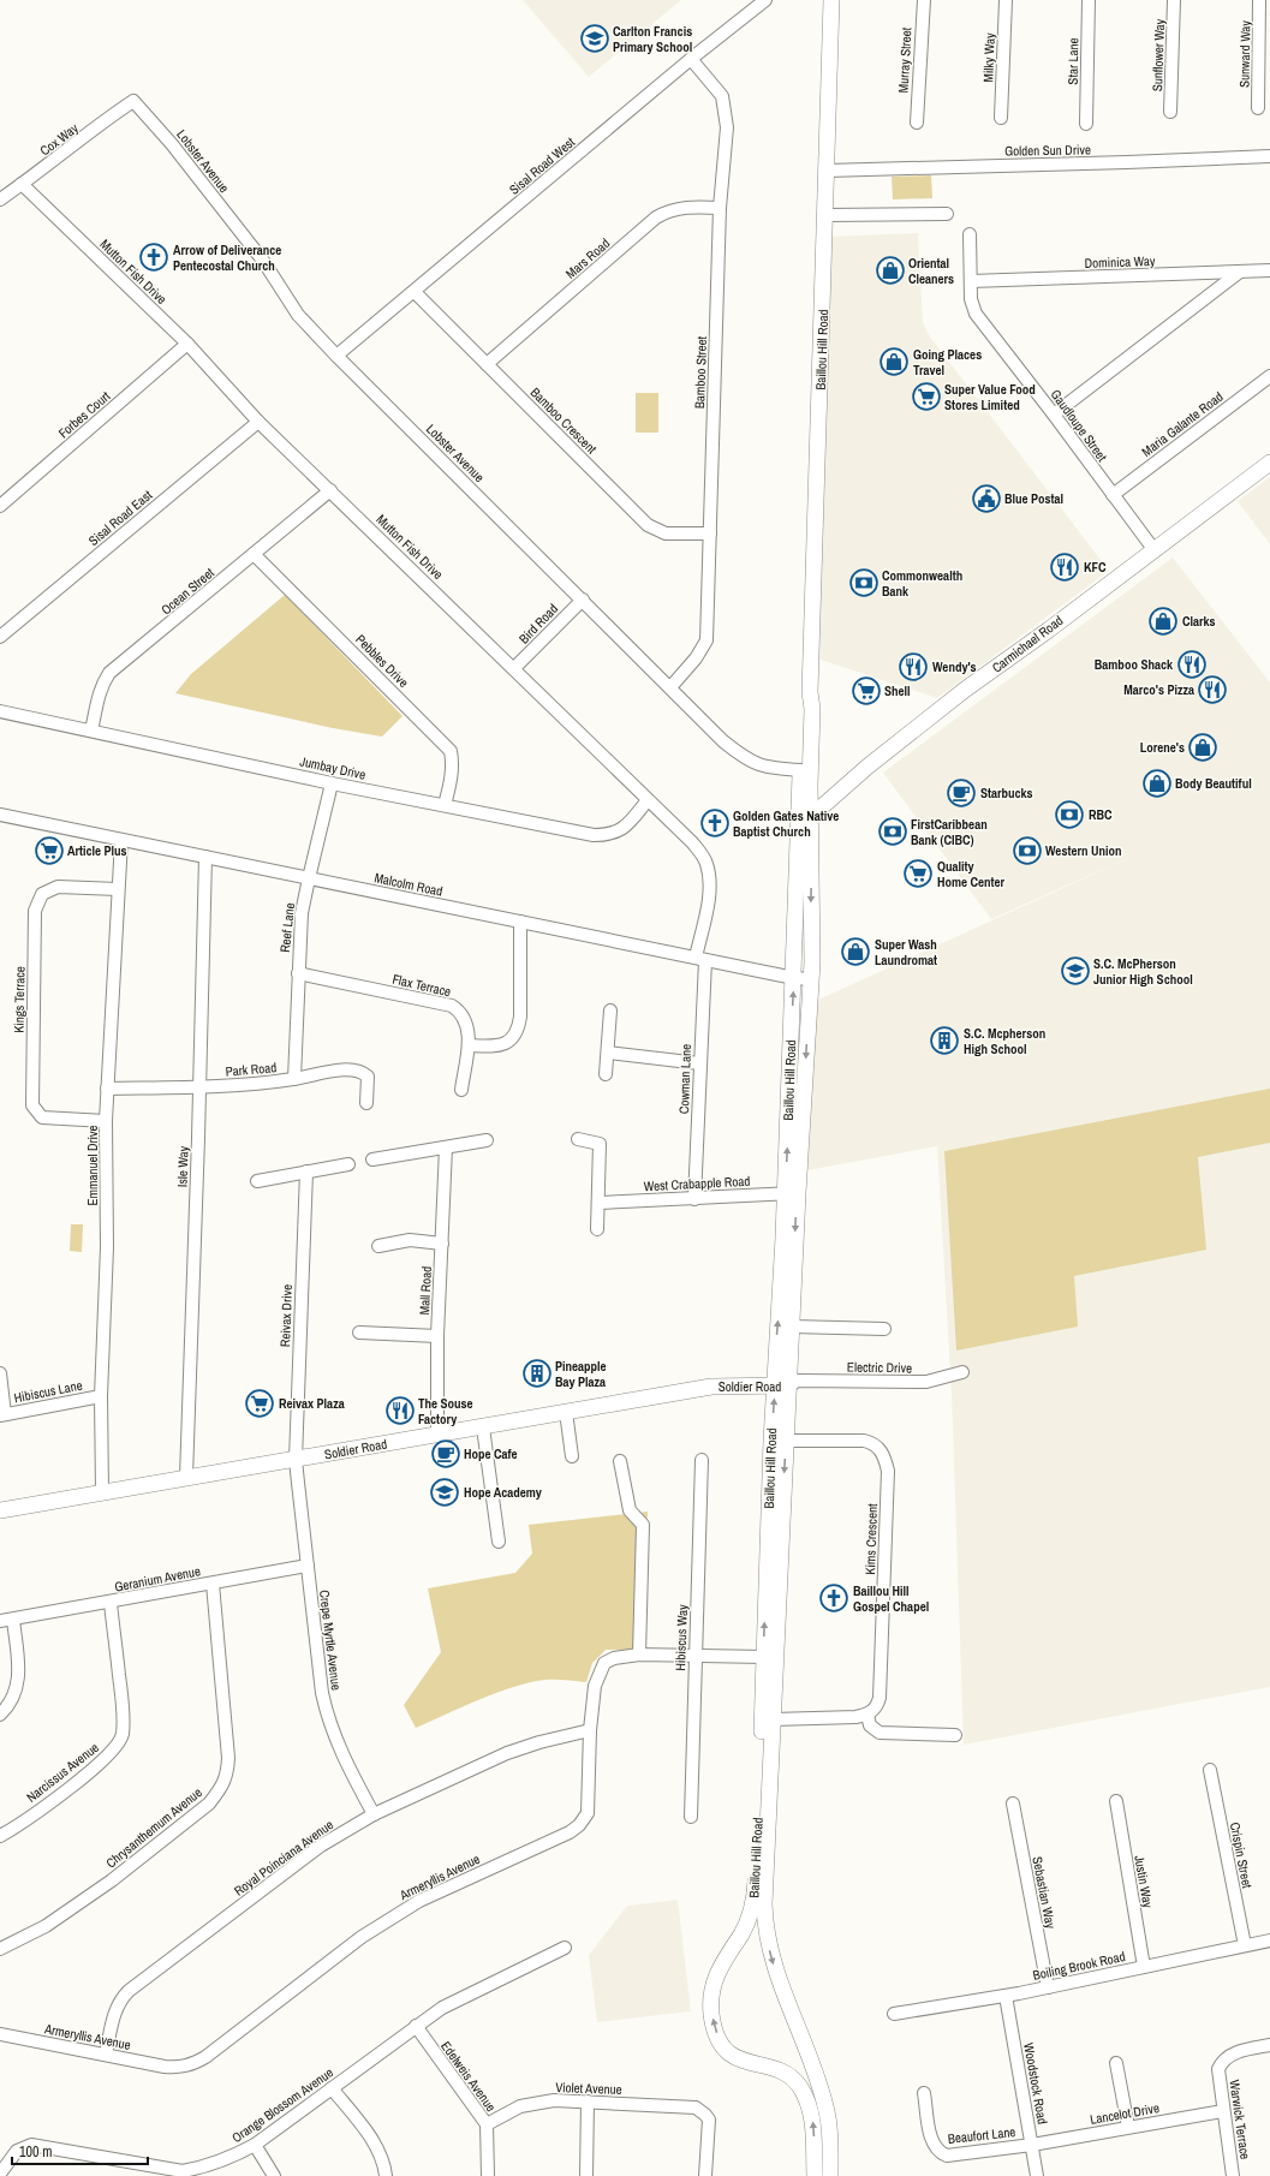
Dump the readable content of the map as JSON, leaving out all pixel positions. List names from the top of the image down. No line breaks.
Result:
{"streets":{"main road":["Baillou Hill Road","Carmichael Road","Soldier Road"],"street":["Sunward Way","Sunflower Way","Milky Way","Murray Street","Star Lane","Cox Way","Golden Sun Drive","Lobster Avenue","Sisal Road West","Mars Road","Dominica Way","Mutton Fish Drive","Bamboo Street","Forbes Court","Bamboo Crescent","Maria Galante Road","Gaudloupe Street","Sisal Road East","Ocean Street","Bird Road","Pebbles Drive","Jumbay Drive","Malcolm Road","Reef Lane","Flax Terrace","Kings Terrace","Park Road","Cowman Lane","Emmanuel Drive","Isle Way","West Crabapple Road","Mall Road","Reivax Drive","Electric Drive","Hibiscus Lane","Kims Crescent","Geranium Avenue","Hibiscus Way","Crepe Myrtle Avenue","Narcissus Avenue","Chrysanthemum Avenue","Crispin Street","Royal Poinciana Avenue","Armeryllis Avenue","Justin Way","Sebastian Way","Boiling Brook Road","Edelweis Avenue","Woodstock Road","Violet Avenue","Orange Blossom Avenue","Lancelot Drive","Warwick Terrace","Beaufort Lane"]},"crossings":[["Cox Way","Lobster Avenue"],["Cox Way","Mutton Fish Drive"],["Golden Sun Drive","Baillou Hill Road"],["Lobster Avenue","Sisal Road West"],["Lobster Avenue","Baillou Hill Road"],["Lobster Avenue","Bamboo Street"],["Lobster Avenue","Bird Road"],["Sisal Road West","Bamboo Street"],["Sisal Road West","Bamboo Crescent"],["Mars Road","Bamboo Street"],["Mars Road","Bamboo Crescent"],["Dominica Way","Gaudloupe Street"],["Mutton Fish Drive","Forbes Court"],["Mutton Fish Drive","Sisal Road East"],["Mutton Fish Drive","Ocean Street"],["Mutton Fish Drive","Bird Road"],["Mutton Fish Drive","Jumbay Drive"],["Mutton Fish Drive","Malcolm Road"],["Mutton Fish Drive","Cowman Lane"],["Baillou Hill Road","Carmichael Road"],["Baillou Hill Road","Malcolm Road"],["Baillou Hill Road","West Crabapple Road"],["Baillou Hill Road","Electric Drive"],["Baillou Hill Road","Soldier Road"],["Baillou Hill Road","Kims Crescent"],["Baillou Hill Road","Armeryllis Avenue"],["Bamboo Street","Bamboo Crescent"],["Maria Galante Road","Gaudloupe Street"],["Gaudloupe Street","Carmichael Road"],["Ocean Street","Pebbles Drive"],["Ocean Street","Jumbay Drive"],["Pebbles Drive","Jumbay Drive"],["Jumbay Drive","Reef Lane"],["Malcolm Road","Reef Lane"],["Malcolm Road","Cowman Lane"],["Malcolm Road","Emmanuel Drive"],["Malcolm Road","Isle Way"],["Reef Lane","Flax Terrace"],["Reef Lane","Park Road"],["Kings Terrace","Emmanuel Drive"],["Park Road","Emmanuel Drive"],["Park Road","Isle Way"],["Cowman Lane","West Crabapple Road"],["Emmanuel Drive","Soldier Road"],["Emmanuel Drive","Hibiscus Lane"],["Isle Way","Soldier Road"],["Mall Road","Soldier Road"],["Reivax Drive","Soldier Road"],["Reivax Drive","Crepe Myrtle Avenue"],["Electric Drive","Soldier Road"],["Soldier Road","Crepe Myrtle Avenue"],["Geranium Avenue","Crepe Myrtle Avenue"],["Geranium Avenue","Narcissus Avenue"],["Geranium Avenue","Chrysanthemum Avenue"],["Hibiscus Way","Armeryllis Avenue"],["Crepe Myrtle Avenue","Royal Poinciana Avenue"],["Crispin Street","Boiling Brook Road"],["Royal Poinciana Avenue","Armeryllis Avenue"],["Justin Way","Boiling Brook Road"],["Sebastian Way","Boiling Brook Road"],["Boiling Brook Road","Woodstock Road"],["Edelweis Avenue","Violet Avenue"],["Edelweis Avenue","Orange Blossom Avenue"],["Woodstock Road","Lancelot Drive"],["Woodstock Road","Beaufort Lane"],["Lancelot Drive","Warwick Terrace"],["Lancelot Drive","Beaufort Lane"]],"places":{"school or university":["Carlton Francis Primary School","S.C. McPherson Junior High School","Hope Academy"],"church":["Arrow of Deliverance Pentecostal Church","Golden Gates Native Baptist Church","Baillou Hill Gospel Chapel"],"shop":["Oriental Cleaners","Going Places Travel","Clarks","Lorene's","Body Beautiful","Super Wash Laundromat"],"supermarket":["Super Value Food Stores Limited","Shell","Article Plus","Quality Home Center","Reivax Plaza"],"public building":["Blue Postal"],"restaurant":["KFC","Bamboo Shack","Wendy's","Marco's Pizza","The Souse Factory"],"bank":["Commonwealth Bank","RBC","FirstCaribbean Bank (CIBC)","Western Union"],"cafe":["Starbucks","Hope Cafe"],"building":["S.C. Mcpherson High School","Pineapple Bay Plaza"]},"scale_bar":"100 m"}
